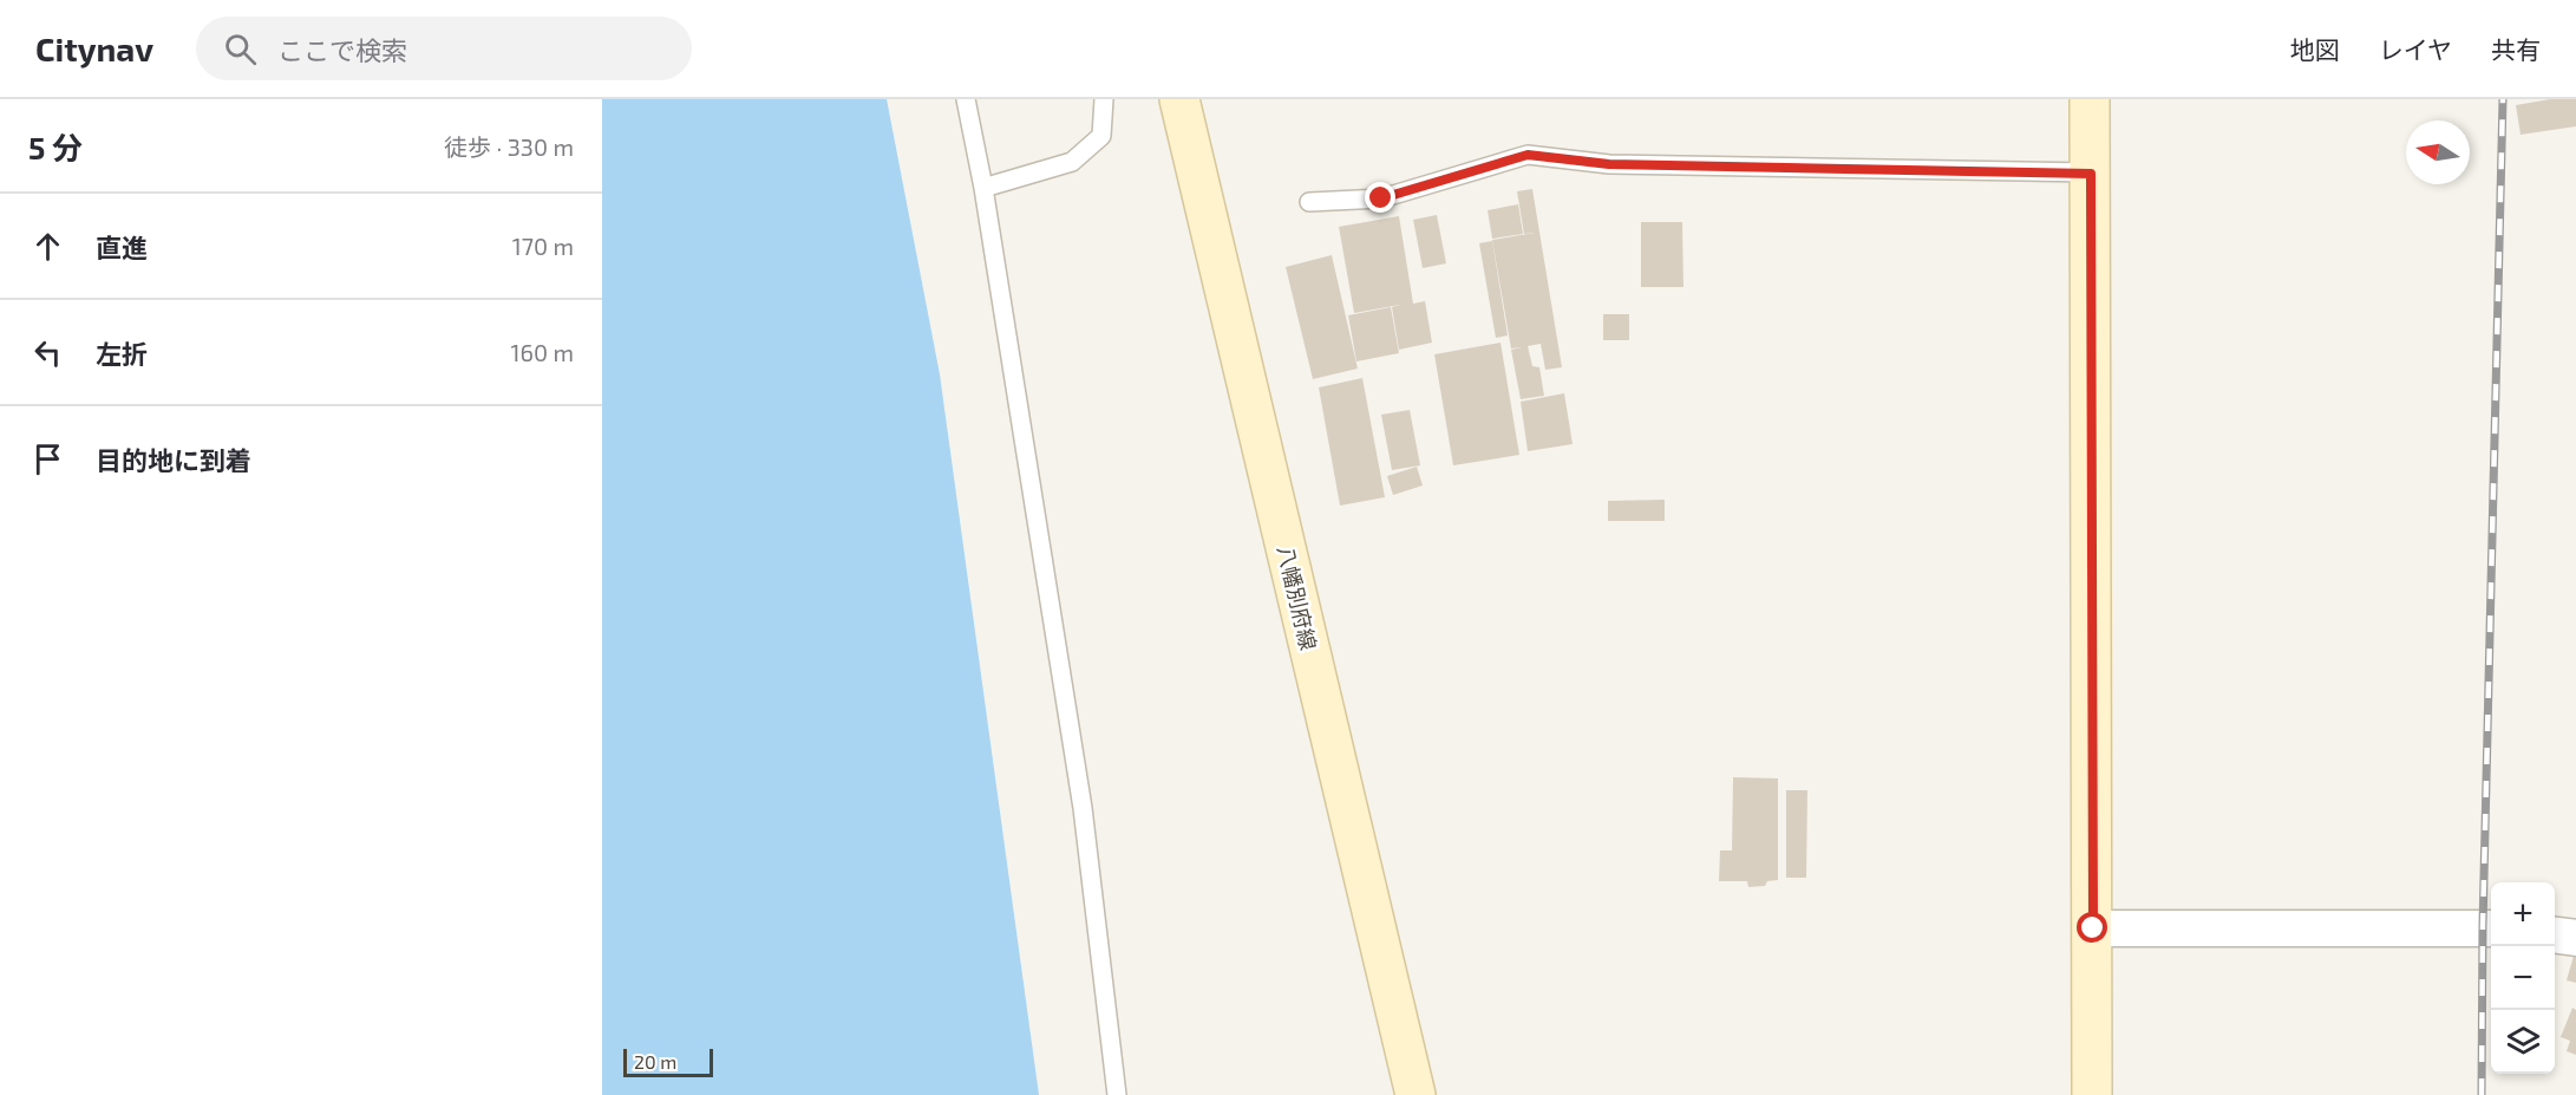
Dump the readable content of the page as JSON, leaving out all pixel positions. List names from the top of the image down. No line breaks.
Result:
{"streets":{"main road":["八幡別府線"]},"scale_bar":"20 m","north":"left","page":{"header":"Citynav","search":"ここで検索","nav":["地図","レイヤ","共有"],"heading":["5 分","徒歩 · 330 m"],"list":[["直進","170 m"],["左折","160 m"],"目的地に到着"],"map_buttons":["+","−"],"scale":"20 m"}}
